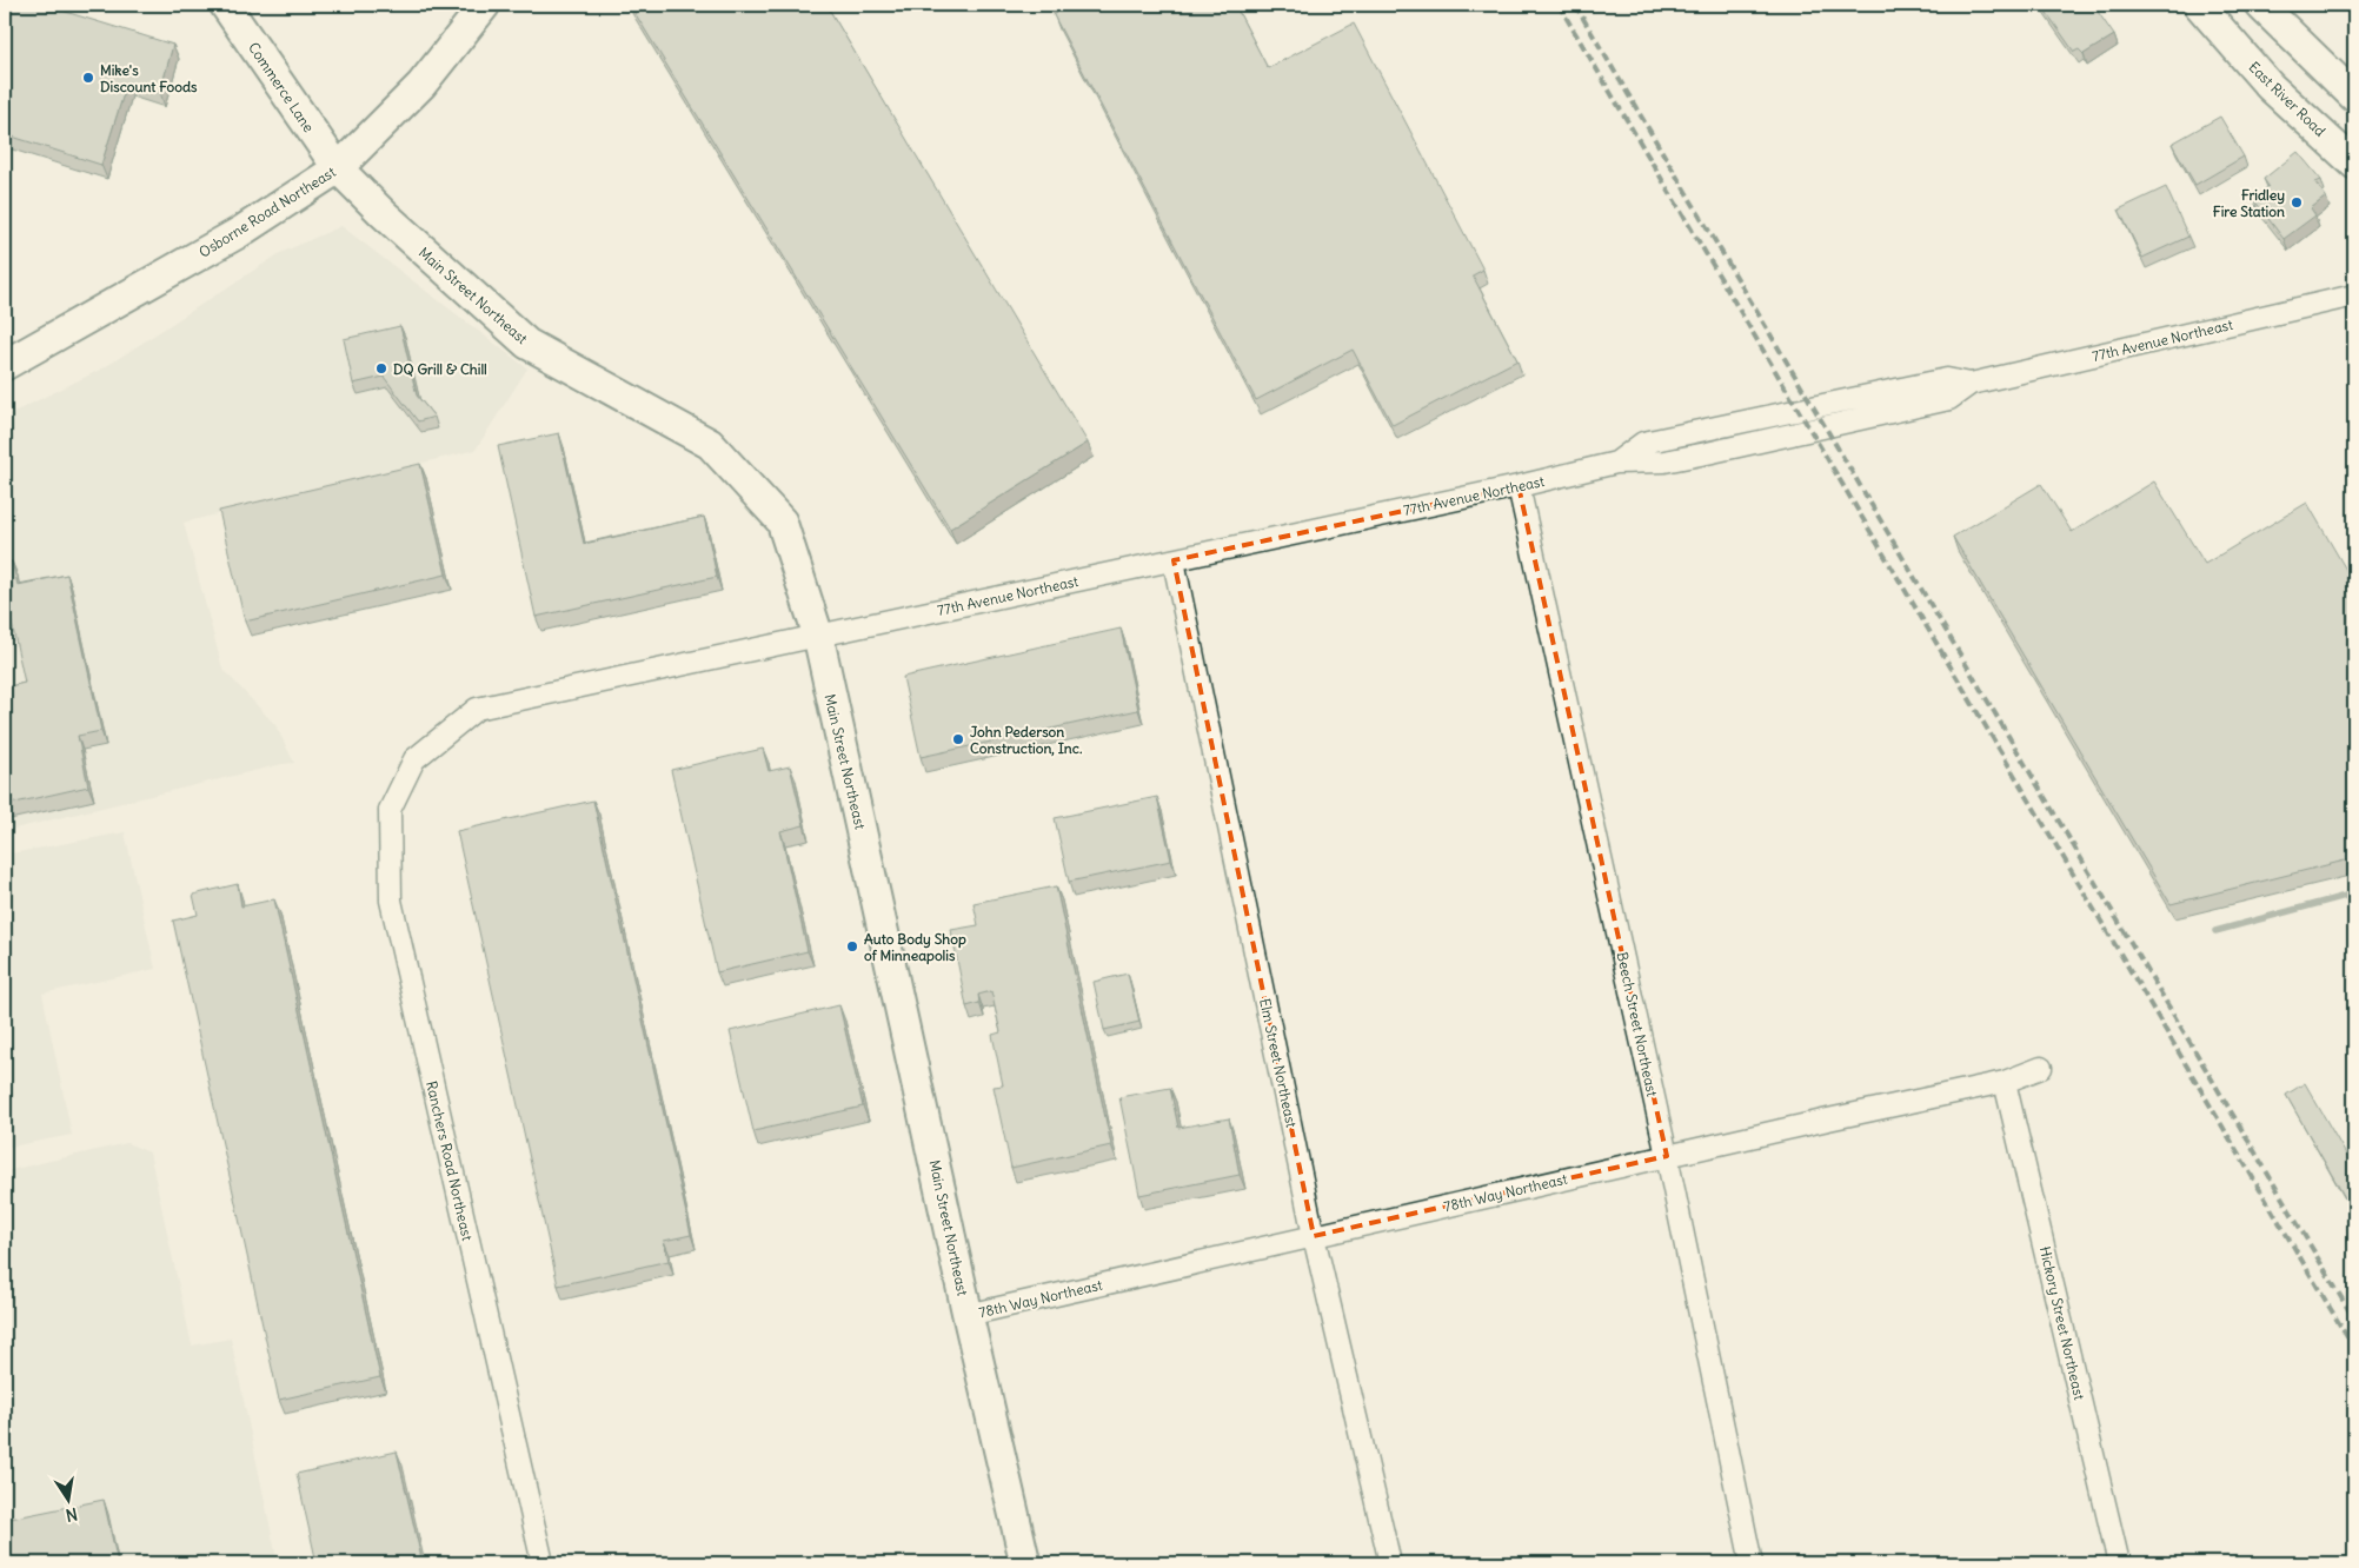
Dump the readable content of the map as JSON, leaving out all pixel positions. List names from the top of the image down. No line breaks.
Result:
{"streets":{"street":["Commerce Lane","East River Road","Osborne Road Northeast","Main Street Northeast","77th Avenue Northeast","Beech Street Northeast","Elm Street Northeast","Ranchers Road Northeast","78th Way Northeast","Hickory Street Northeast"]},"crossings":[["Commerce Lane","Osborne Road Northeast"],["Commerce Lane","Main Street Northeast"],["Osborne Road Northeast","Main Street Northeast"],["Main Street Northeast","77th Avenue Northeast"],["Main Street Northeast","78th Way Northeast"],["77th Avenue Northeast","Beech Street Northeast"],["77th Avenue Northeast","Elm Street Northeast"],["77th Avenue Northeast","Ranchers Road Northeast"],["Beech Street Northeast","78th Way Northeast"],["Elm Street Northeast","78th Way Northeast"],["78th Way Northeast","Hickory Street Northeast"]],"places":["Mike's Discount Foods","Fridley Fire Station","DQ Grill & Chill","John Pederson Construction, Inc.","Auto Body Shop of Minneapolis"],"north":"bottom"}
